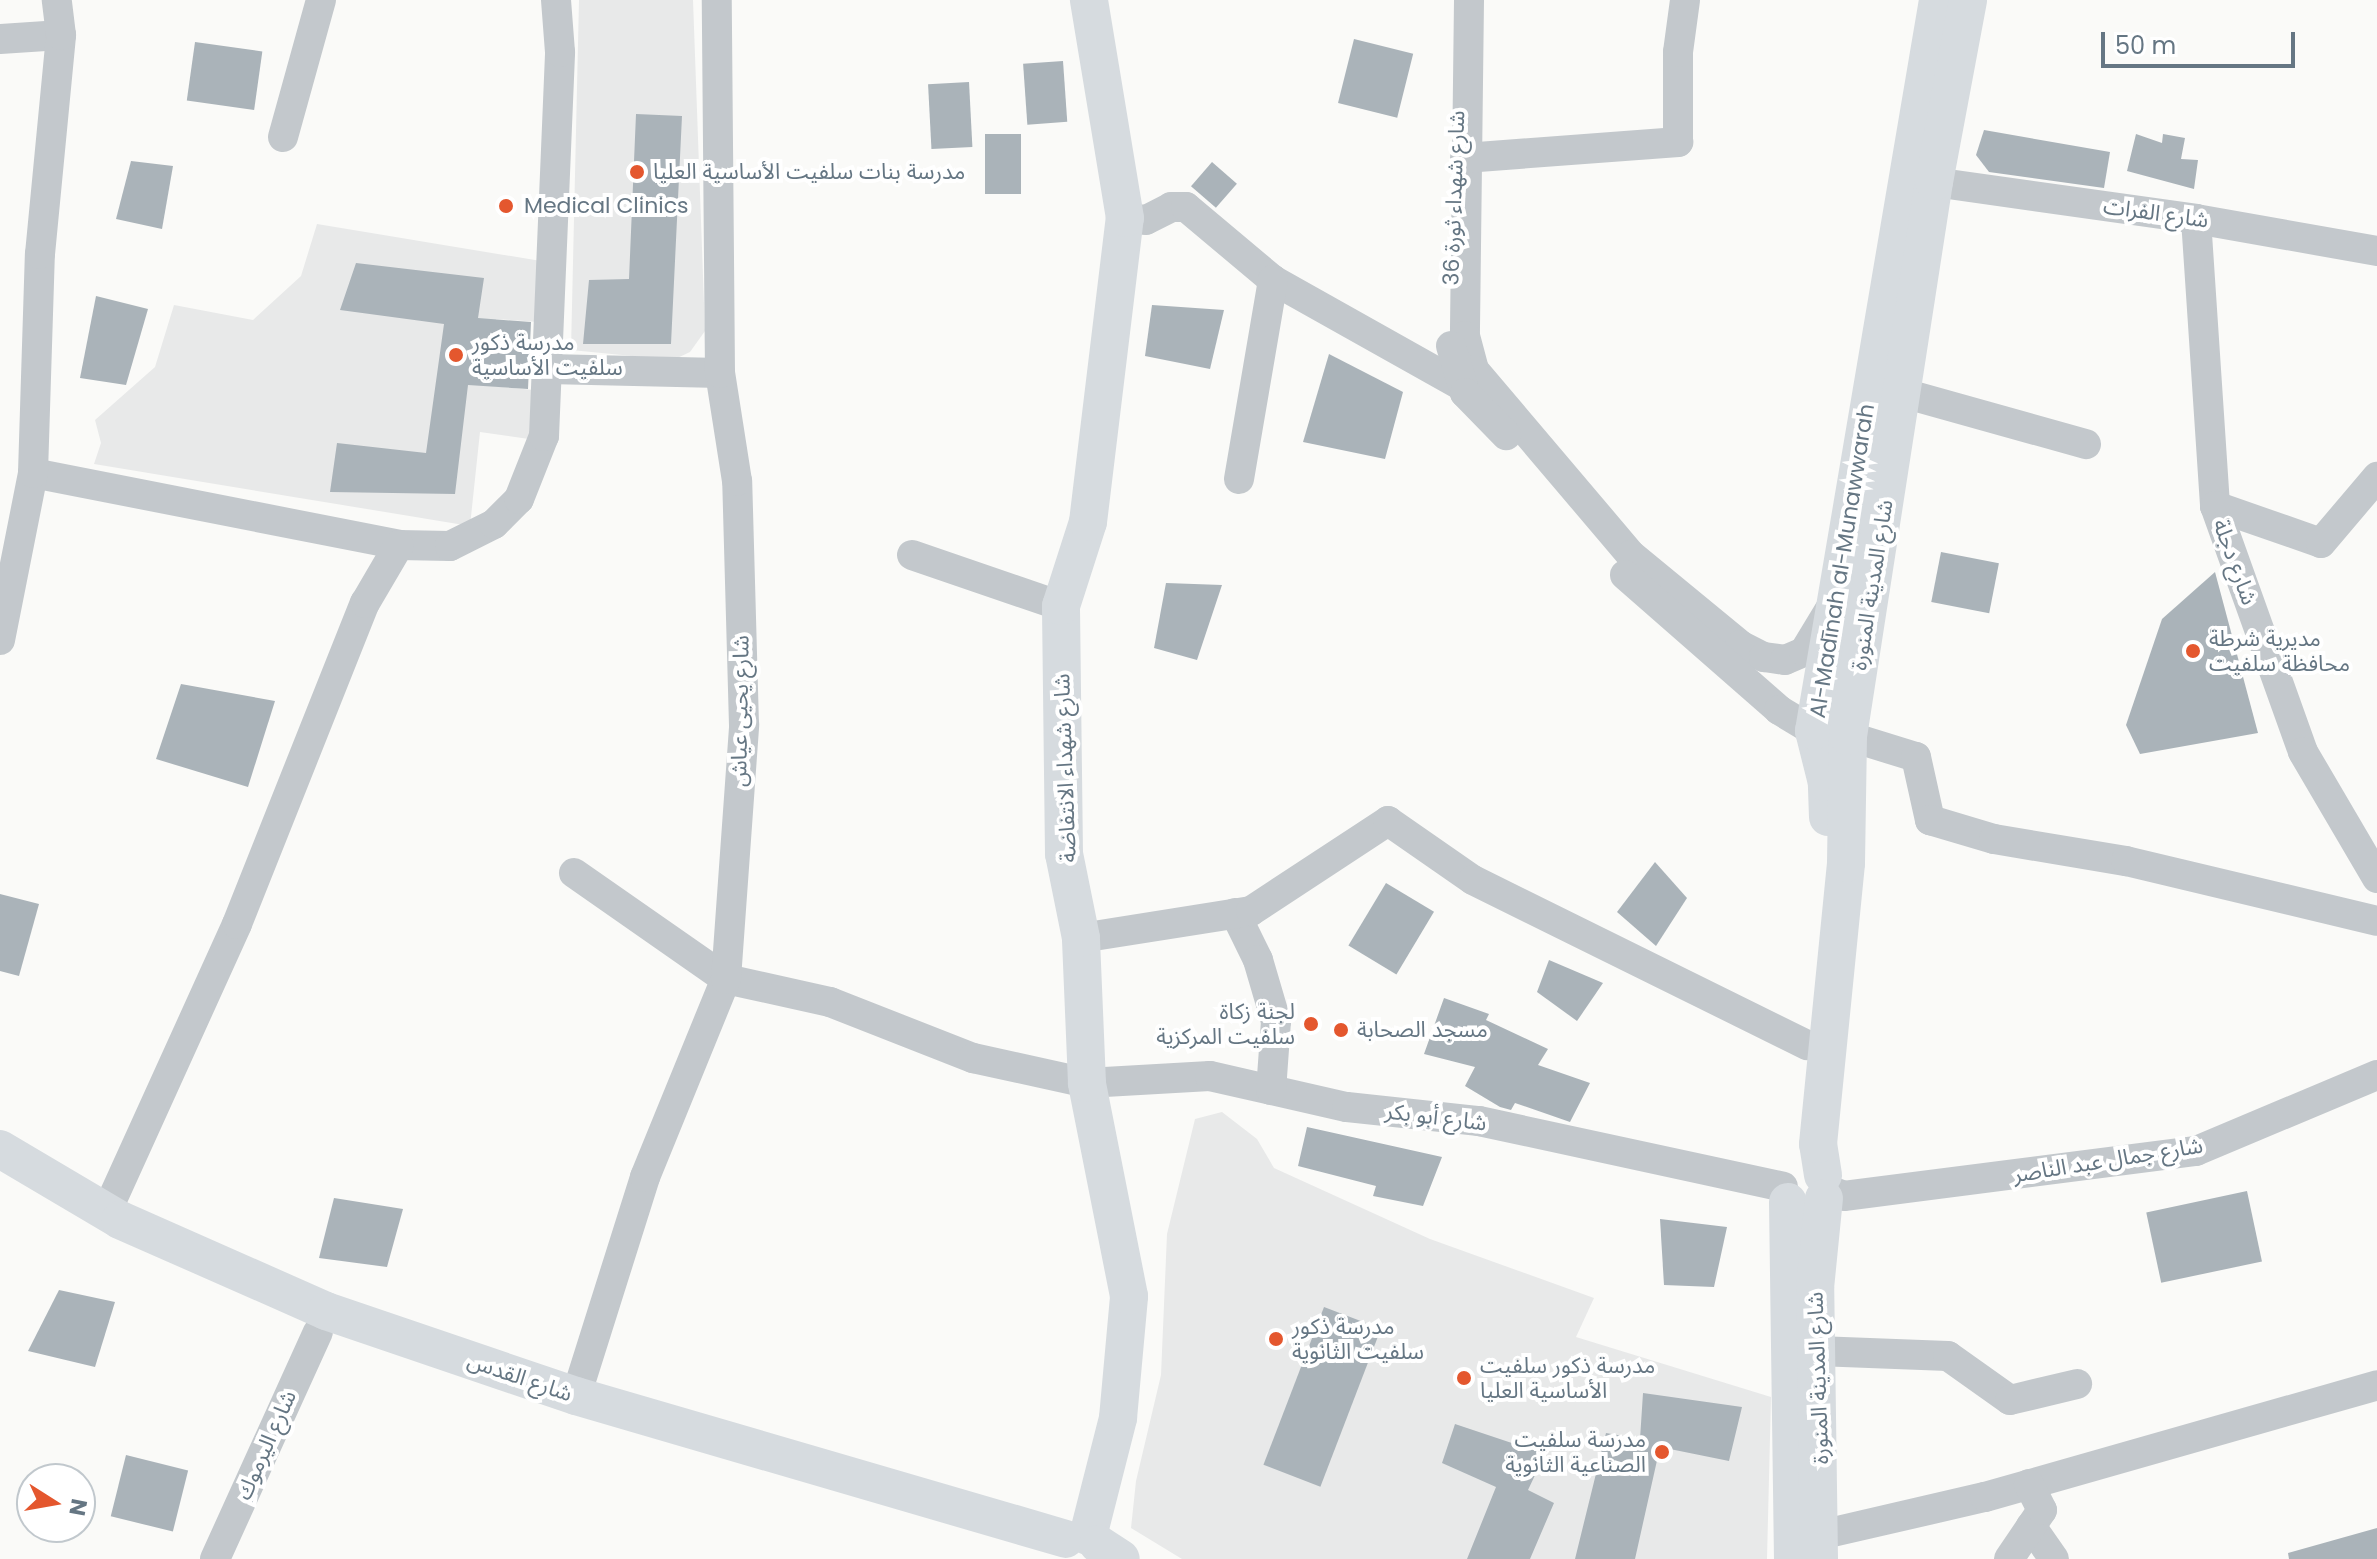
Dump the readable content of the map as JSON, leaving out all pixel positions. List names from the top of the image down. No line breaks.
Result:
{"streets":{"main road":["Al-Madīnah al-Munawwarah","شارع المدينة المنورة","شارع شهداء الانتفاضة","شارع القدس"],"street":["شارع شهداء ثورة 36","شارع الفرات","شارع دجلة","شارع يحيى عياش","شارع أبو بكر","شارع جمال عبد الناصر","ِشارع اليرموك"]},"crossings":[["شارع الفرات","شارع دجلة"],["شارع الفرات","شارع المدينة المنورة"],["Al-Madīnah al-Munawwarah","شارع المدينة المنورة"],["Al-Madīnah al-Munawwarah","شارع أبو بكر"],["Al-Madīnah al-Munawwarah","شارع جمال عبد الناصر"],["شارع المدينة المنورة","شارع أبو بكر"],["شارع المدينة المنورة","شارع جمال عبد الناصر"],["شارع يحيى عياش","شارع أبو بكر"],["شارع يحيى عياش","شارع القدس"],["شارع شهداء الانتفاضة","شارع أبو بكر"],["شارع شهداء الانتفاضة","شارع القدس"],["شارع أبو بكر","شارع جمال عبد الناصر"],["شارع القدس","ِشارع اليرموك"]],"places":["مدرسة بنات سلفيت الأساسية العليا","Medical Clinics","مدرسة ذكور سلفيت الأساسية","مديرية شرطة محافظة سلفيت","لجنة زكاة سلفيت المركزية","مسجد الصحابة","مدرسة ذكور سلفيت الثانوية","مدرسة ذكور سلفيت الأساسية العليا","مدرسة سلفيت الصناعية الثانوية"],"scale_bar":"50 m","north":"right"}
